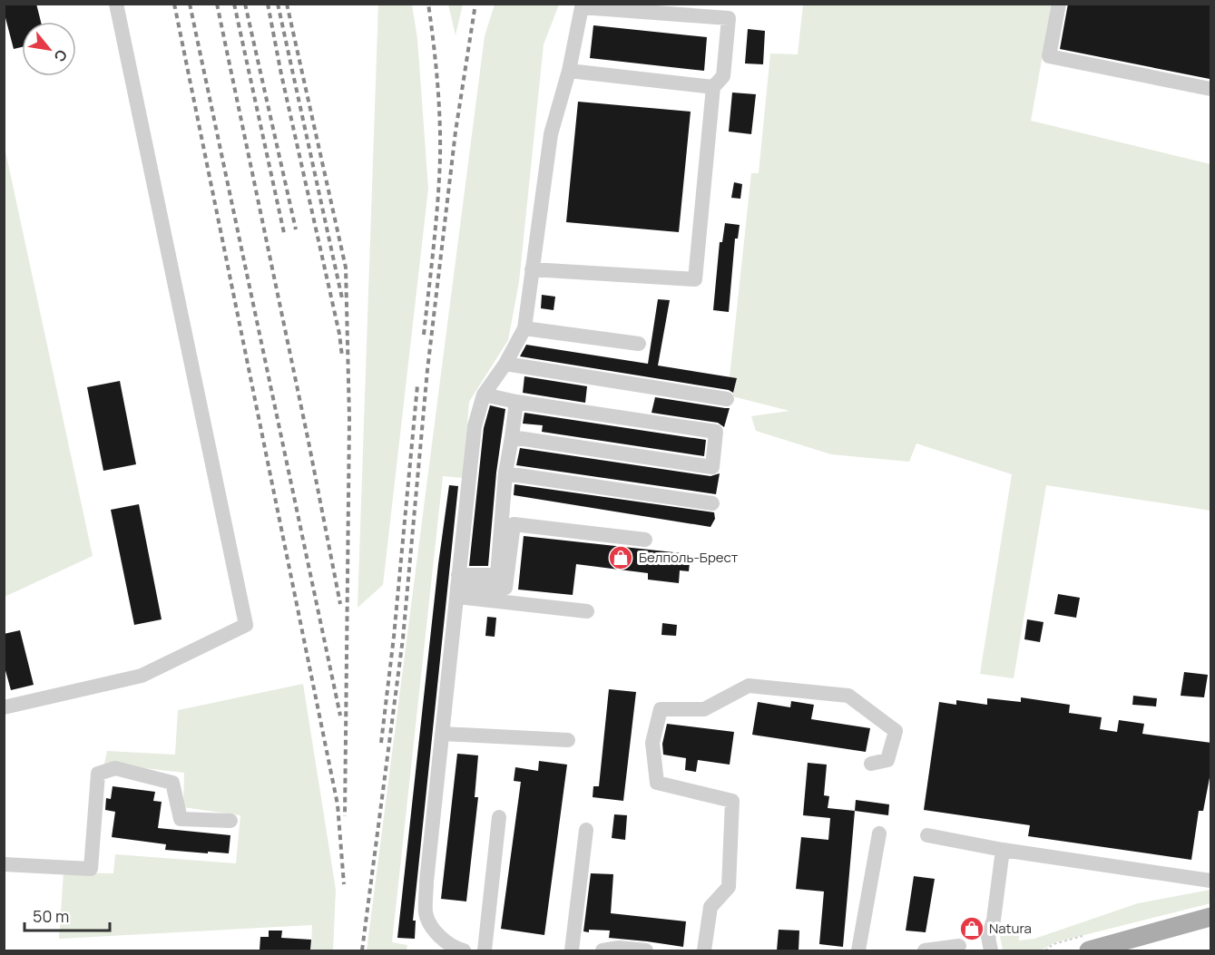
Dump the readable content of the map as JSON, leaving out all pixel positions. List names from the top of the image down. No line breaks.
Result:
{"places":{"shop":["Белполь-Брест","Natura"]},"scale_bar":"50 m","north":"bottom right"}
